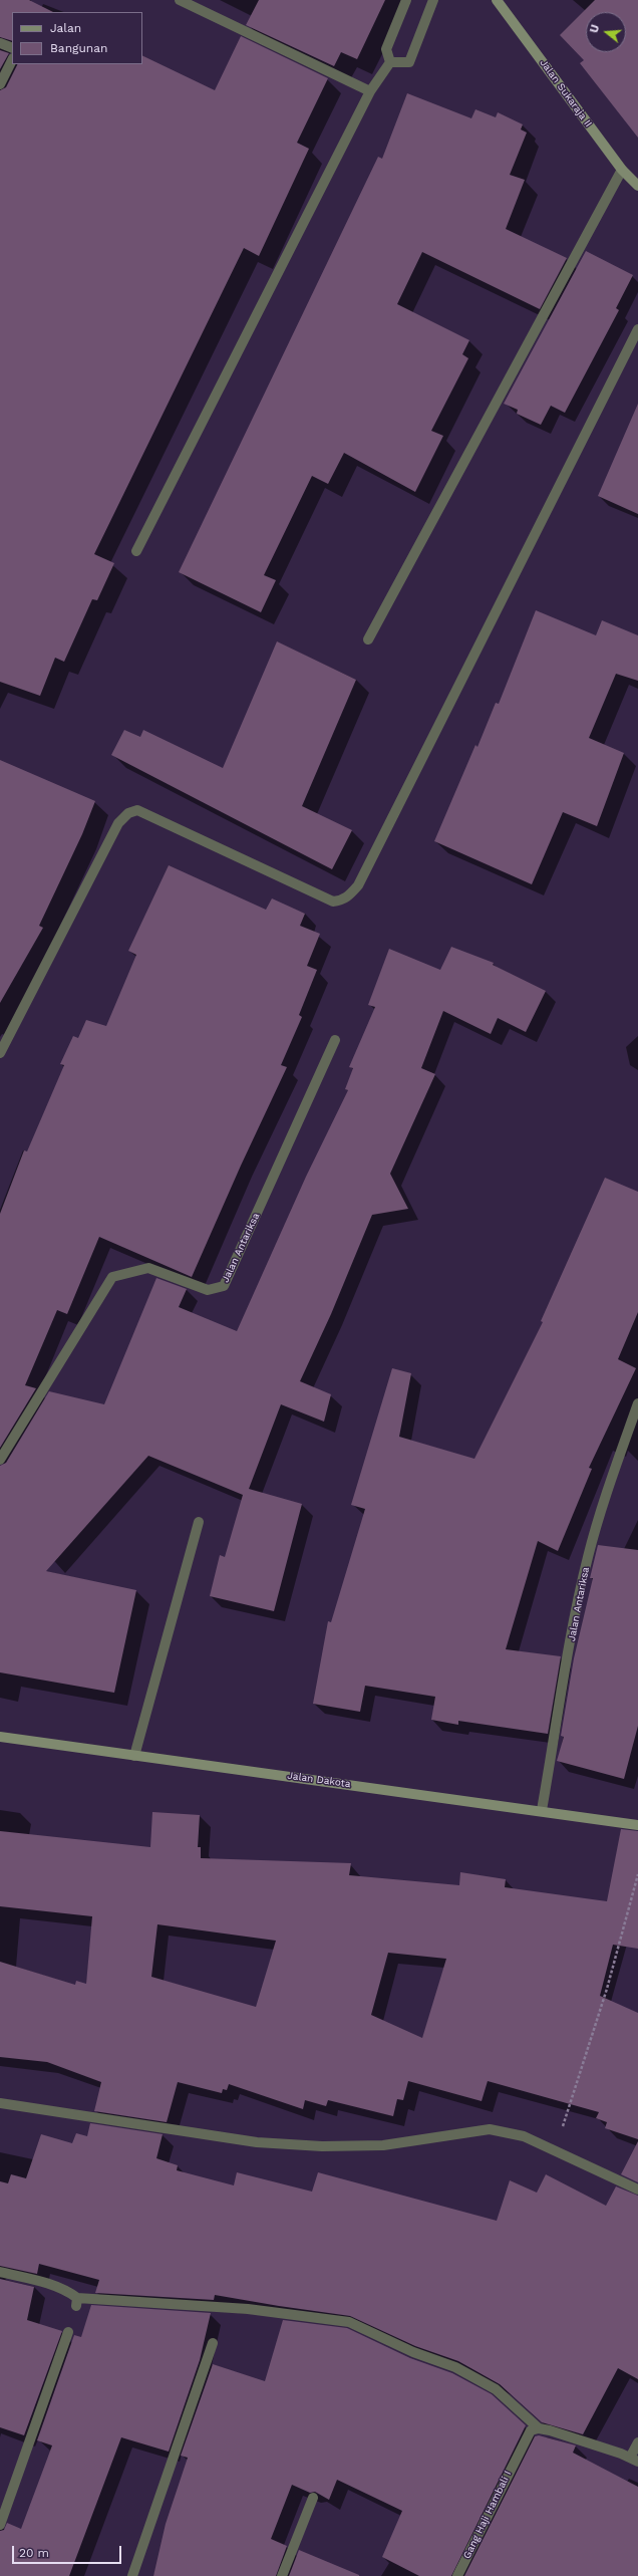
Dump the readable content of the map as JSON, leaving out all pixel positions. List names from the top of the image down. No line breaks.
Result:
{"streets":{"main road":["Jalan Sukaraja II","Jalan Dakota"],"street":["Jalan Antariksa","Gang Haji Hambali I"]},"crossings":[["Jalan Antariksa","Jalan Dakota"]],"legend":["Jalan","Bangunan"],"scale_bar":"20 m","north":"left"}
